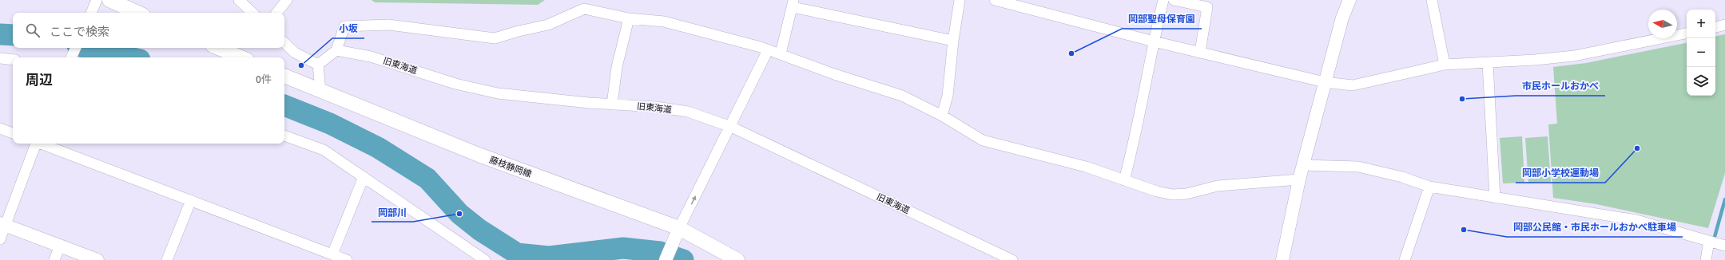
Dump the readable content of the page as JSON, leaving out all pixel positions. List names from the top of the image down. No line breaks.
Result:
{"streets":{"main road":["藤枝静岡線"],"street":["旧東海道"]},"places":["岡部聖母保育園","小坂","市民ホールおかべ","岡部小学校運動場","岡部川","岡部公民館・市民ホールおかべ駐車場"],"north":"left","page":{"map_buttons":["+","−"],"search":"ここで検索","heading":["周辺","0件"]}}
